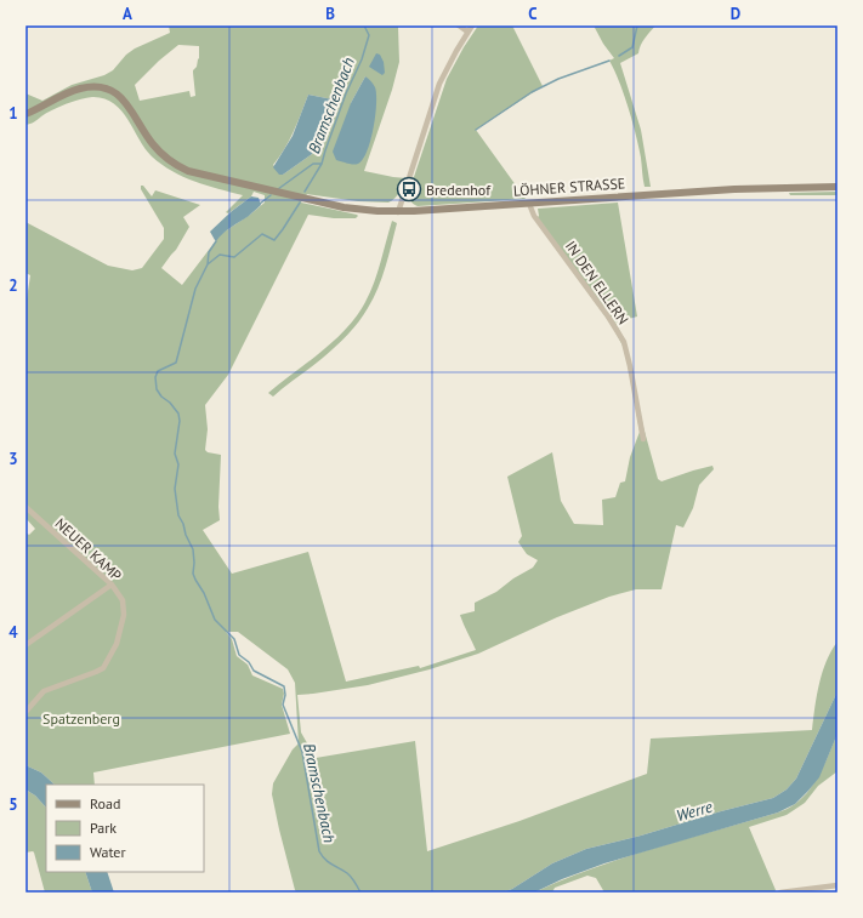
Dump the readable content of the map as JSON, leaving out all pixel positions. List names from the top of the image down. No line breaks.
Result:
{"streets":{"main road":["LÖHNER STRASSE"],"street":["IN DEN ELLERN","NEUER KAMP"]},"crossings":[["LÖHNER STRASSE","IN DEN ELLERN"]],"water":["Bramschenbach","Werre"],"parks":["Spatzenberg"],"places":{"bus stop":["Bredenhof"]},"legend":["Road","Park","Water"],"grid":{"columns":["A","B","C","D"],"rows":["1","2","3","4","5"]}}
